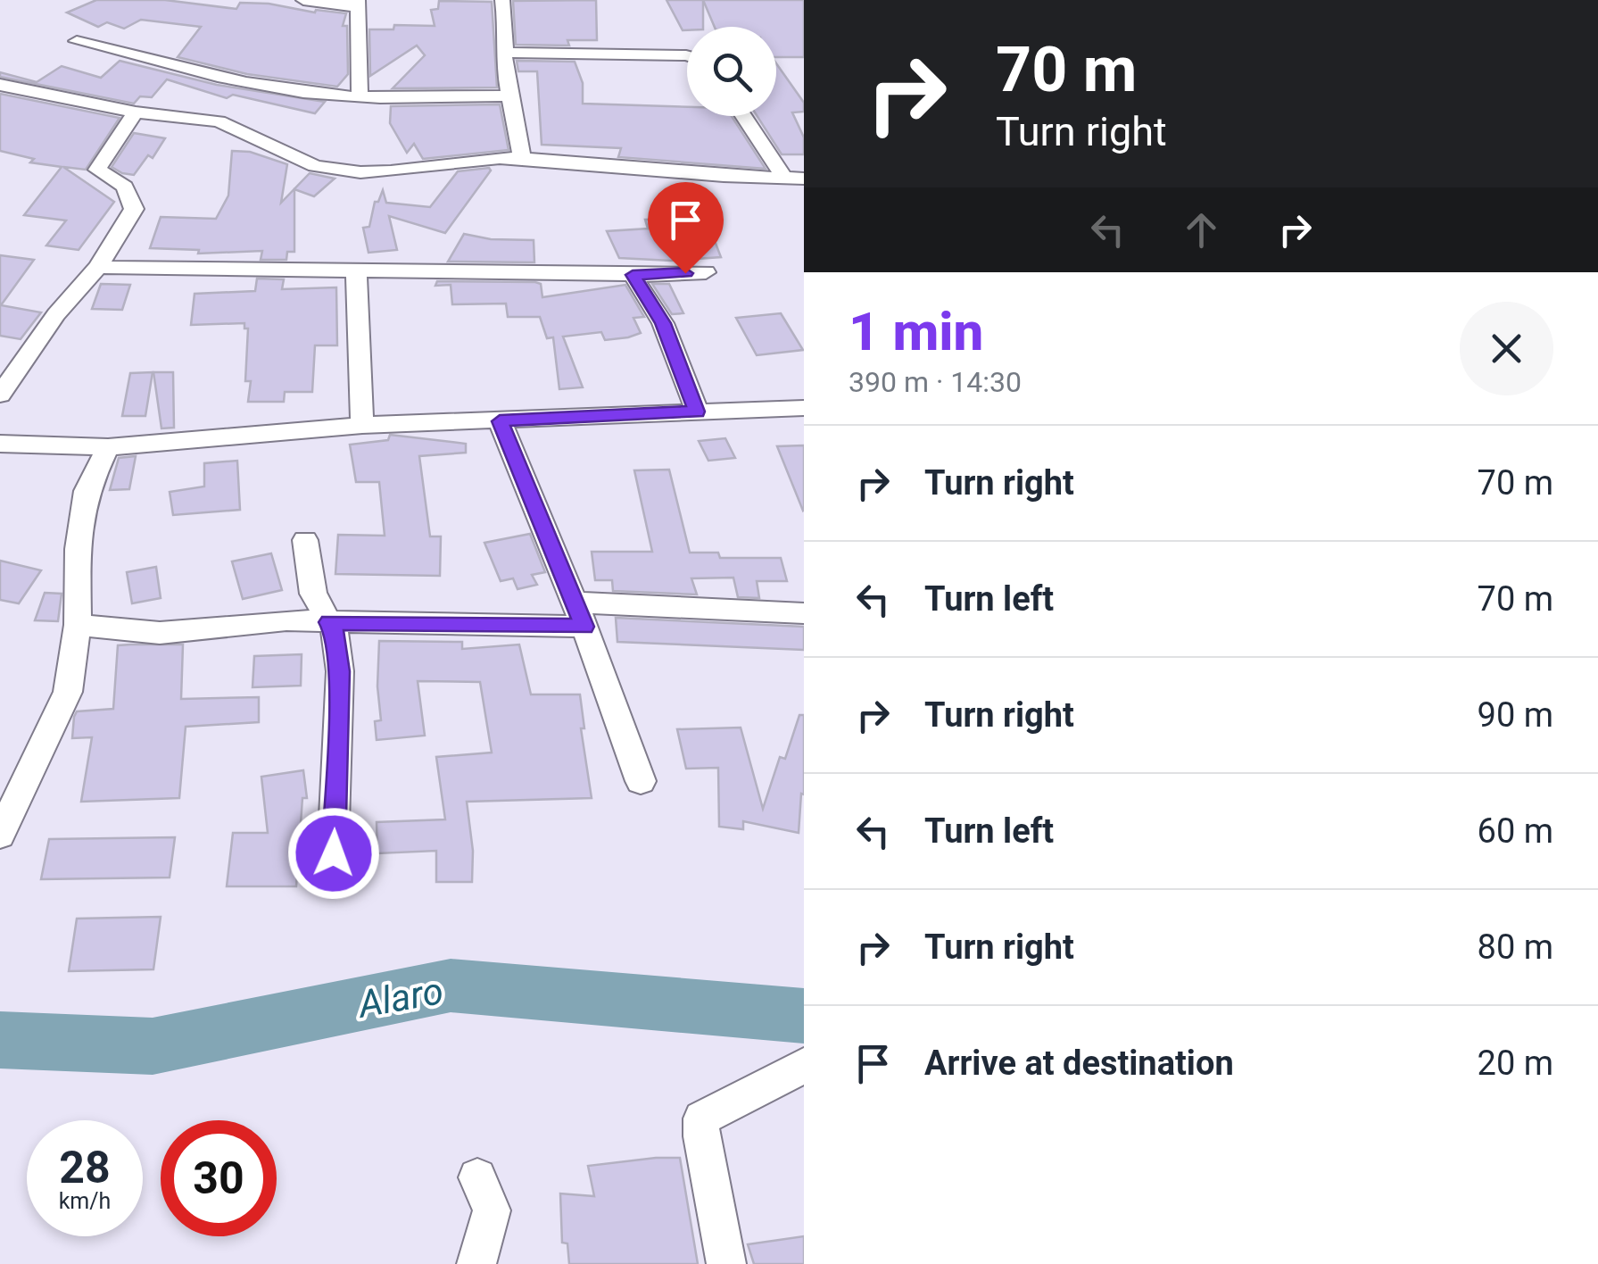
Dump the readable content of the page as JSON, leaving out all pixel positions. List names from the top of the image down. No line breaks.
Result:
{"water":["Alaro"],"page":{"turn":["70 m","Turn right"],"heading":["1 min","390 m · 14:30"],"list":[{"name":"Turn right","value":"70 m"},{"name":"Turn left","value":"70 m"},{"name":"Turn right","value":"90 m"},{"name":"Turn left","value":"60 m"},{"name":"Turn right","value":"80 m"},{"name":"Arrive at destination","value":"20 m"}],"speed":"28 km/h","limit":"30"}}
